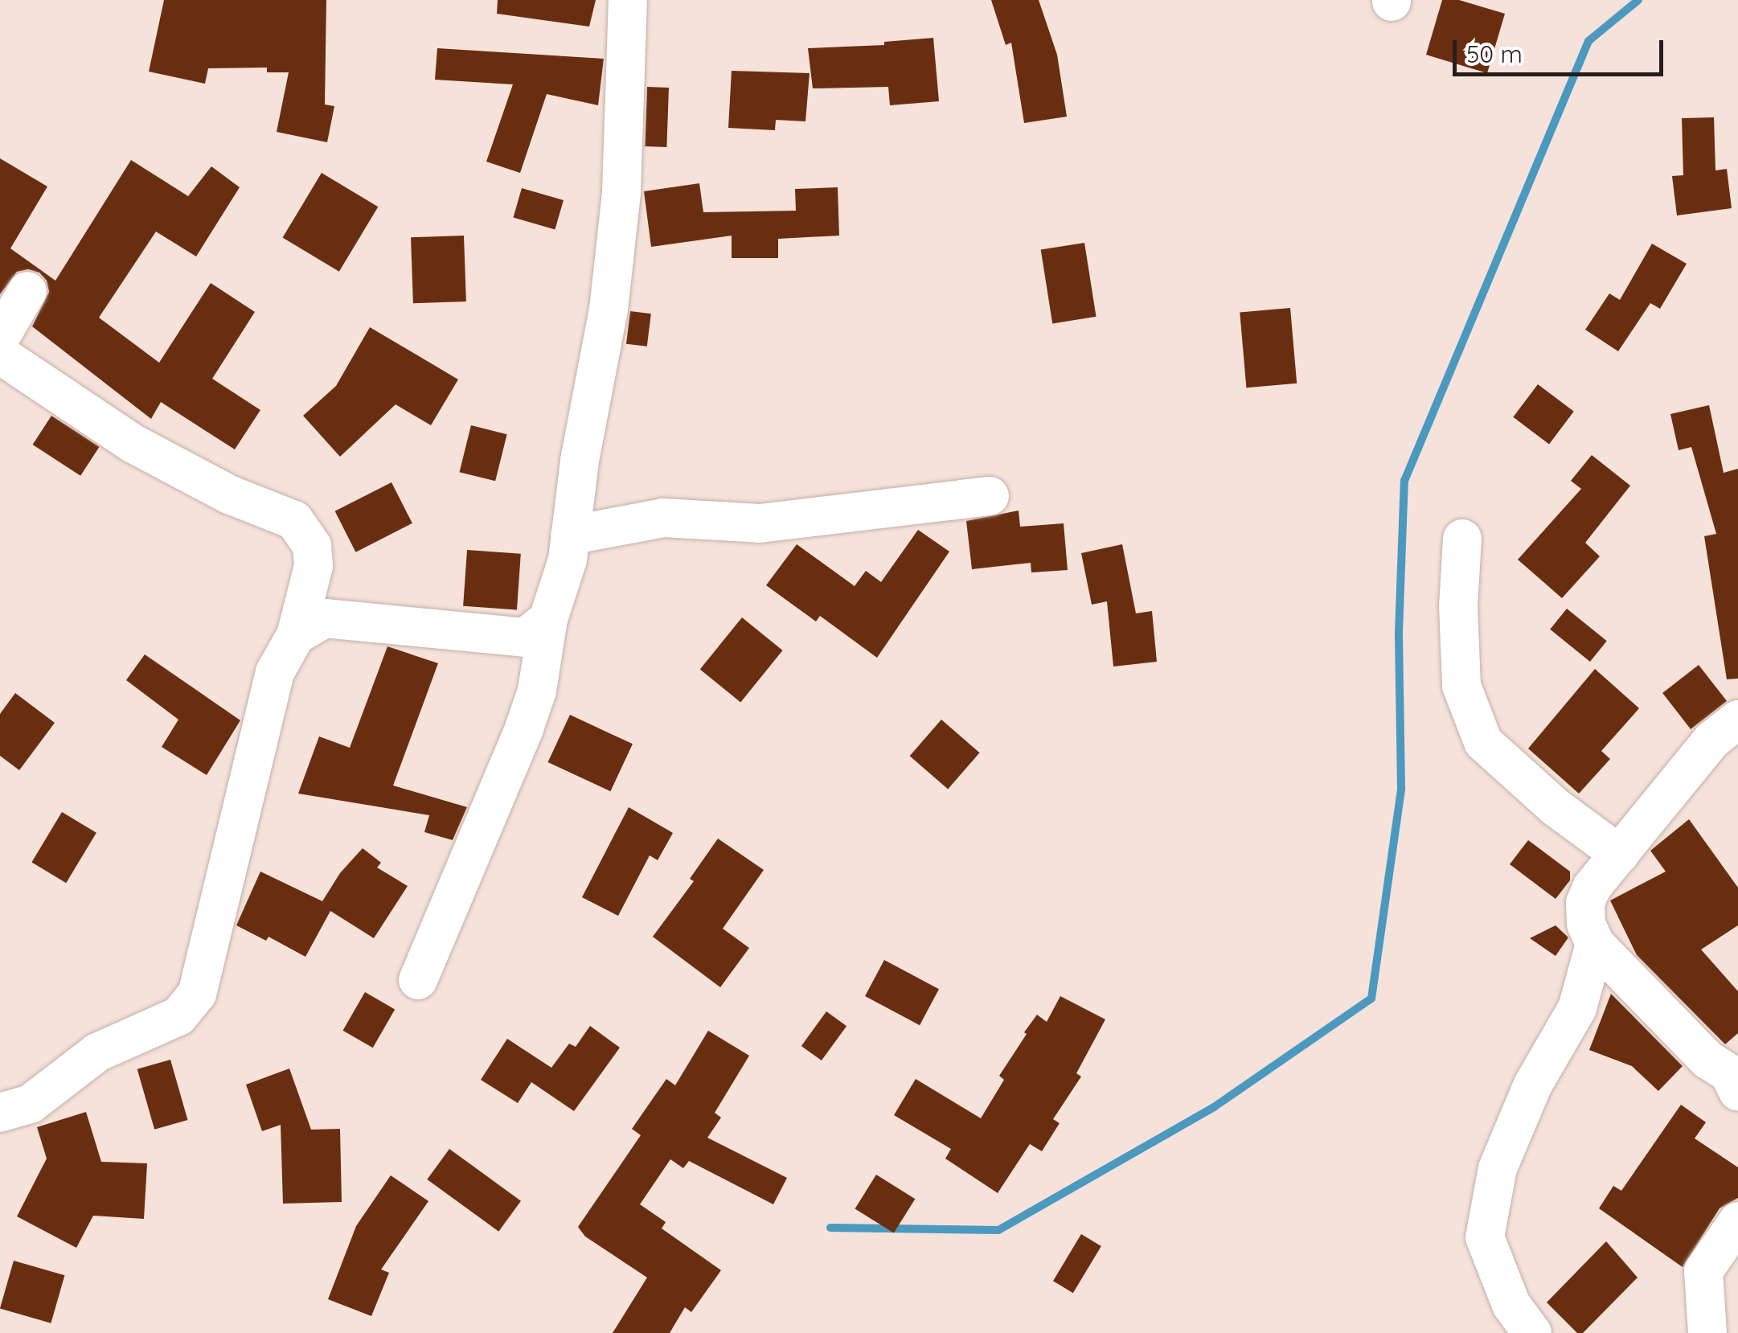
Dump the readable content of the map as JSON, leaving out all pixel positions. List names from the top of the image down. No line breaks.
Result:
{"scale_bar":"50 m"}
